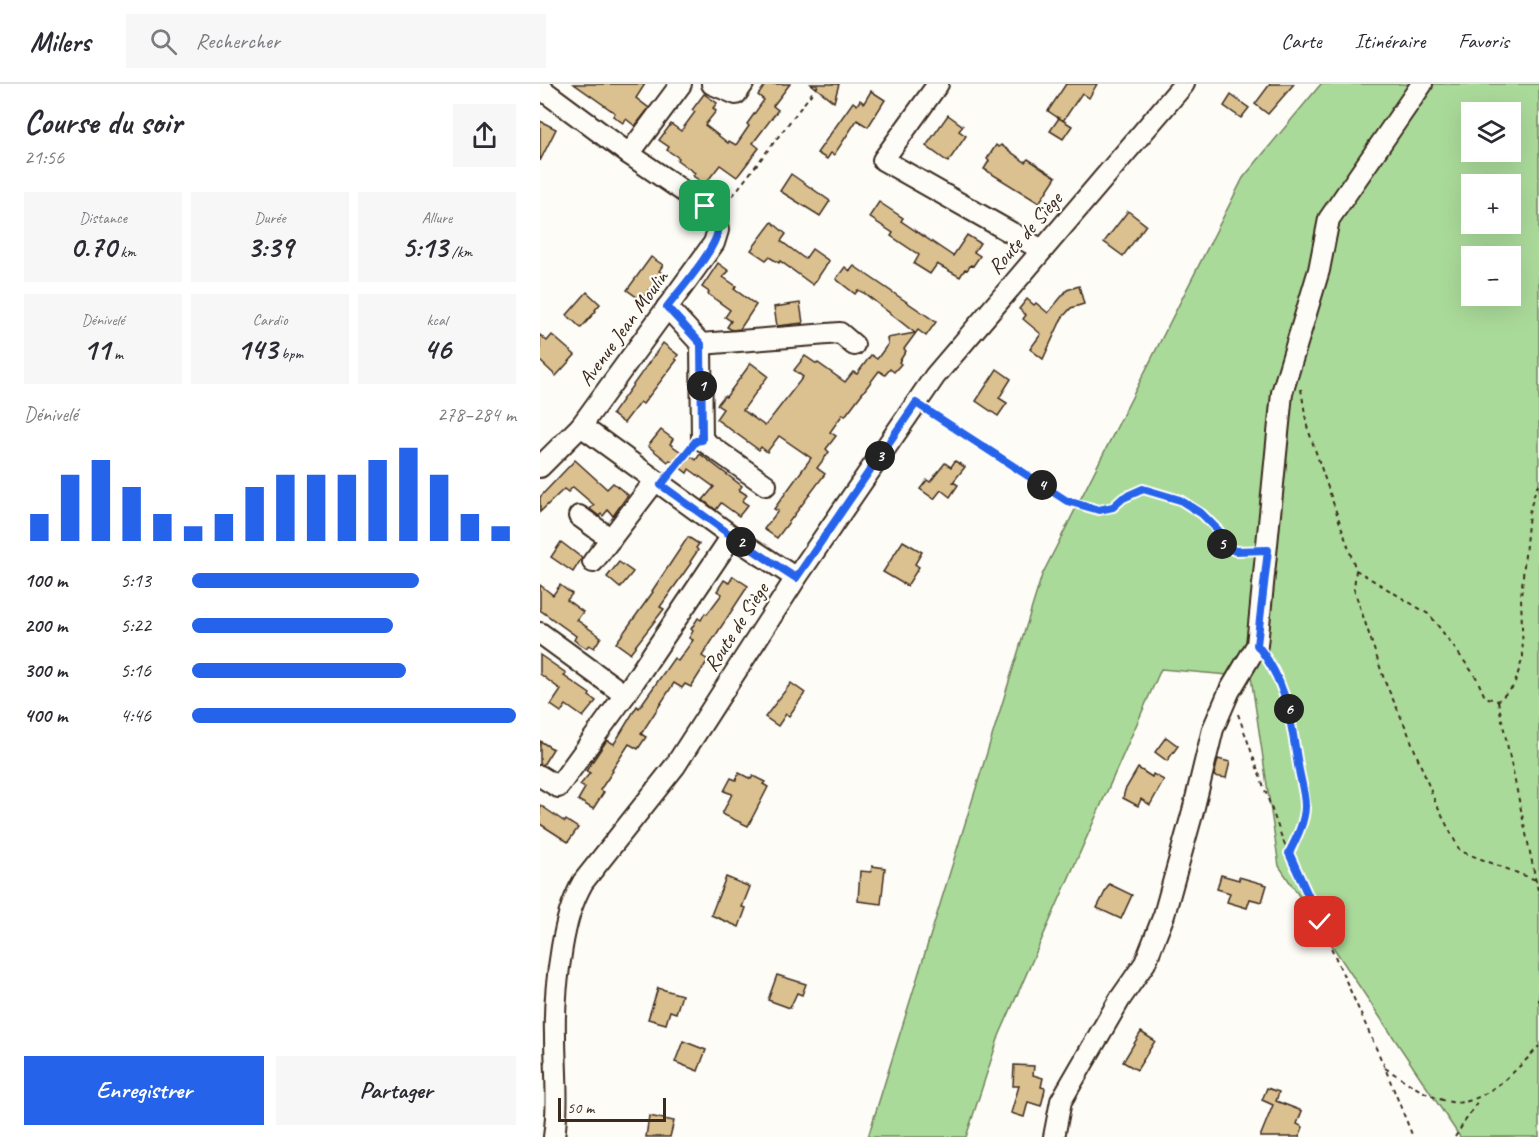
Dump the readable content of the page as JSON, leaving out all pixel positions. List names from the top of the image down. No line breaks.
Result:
{"streets":{"street":["Route de Siège","Avenue Jean Moulin"]},"scale_bar":"50 m","page":{"header":"Milers","search":"Rechercher","nav":["Carte","Itinéraire","Favoris"],"heading":["Course du soir","21:56"],"map_buttons":["+","−"],"stats":[["Distance","0.70 km"],["Durée","3:39"],["Allure","5:13 /km"],["Dénivelé","11 m"],["Cardio","143 bpm"],["kcal","46"]],"pins":["1","3","4","2","5","6"],"chart":["Dénivelé","278–284 m"],"list":[{"name":"100 m","note":"5:13"},{"name":"200 m","note":"5:22"},{"name":"300 m","note":"5:16"},{"name":"400 m","note":"4:46"}],"buttons":["Enregistrer","Partager"],"scale":"50 m"}}
